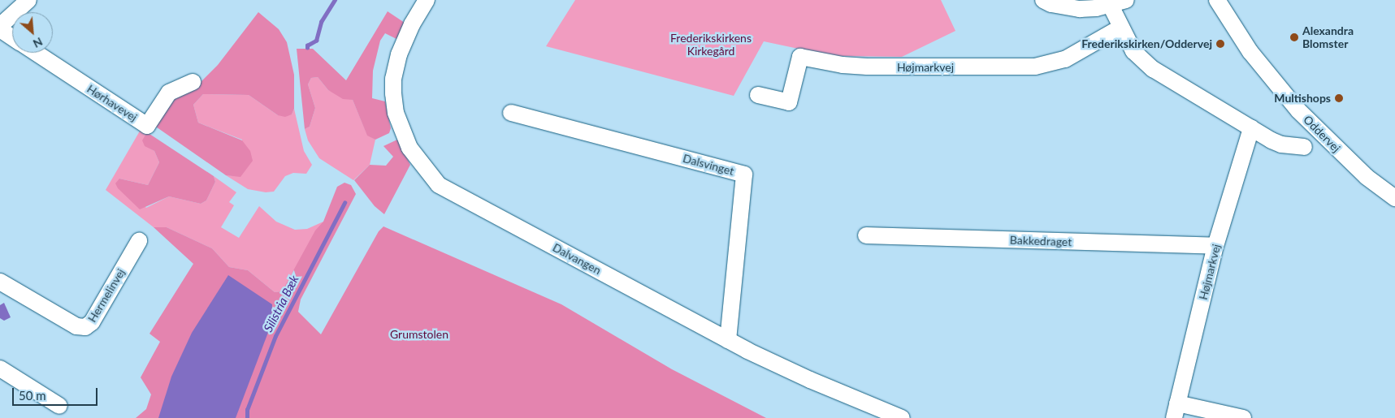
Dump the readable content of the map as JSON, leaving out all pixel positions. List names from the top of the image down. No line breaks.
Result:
{"streets":{"street":["Højmarkvej","Hørhavevej","Oddervej","Dalsvinget","Bakkedraget","Dalvangen","Hermelinvej"]},"crossings":[["Højmarkvej","Bakkedraget"],["Dalsvinget","Dalvangen"]],"water":["Silistria Bæk"],"parks":["Frederikskirkens Kirkegård","Grumstolen"],"places":["Alexandra Blomster","Frederikskirken/Oddervej","Multishops"],"scale_bar":"50 m","north":"bottom right"}
